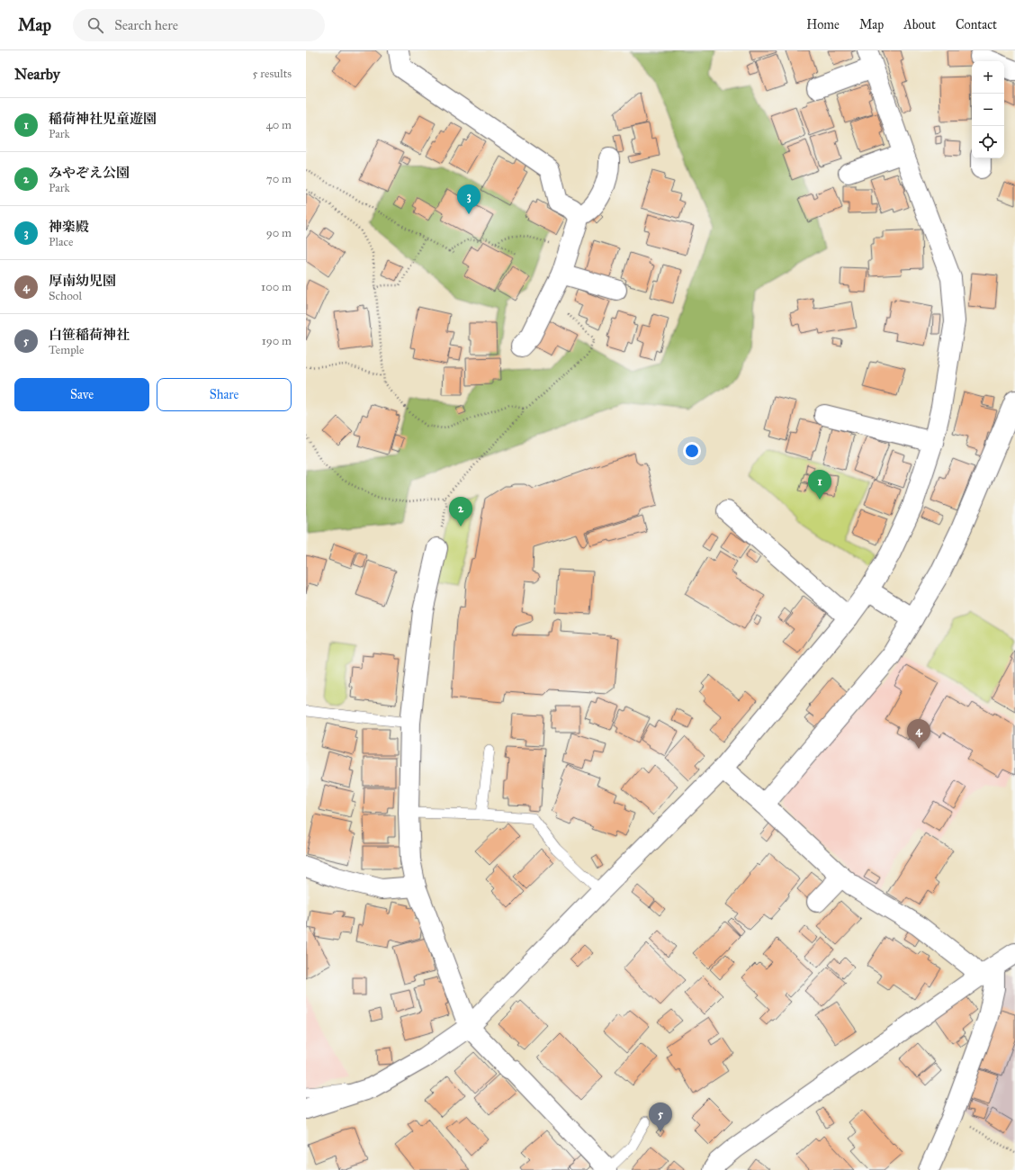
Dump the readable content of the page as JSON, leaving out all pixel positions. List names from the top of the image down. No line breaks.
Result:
{"page":{"header":"Map","search":"Search here","nav":["Home","Map","About","Contact"],"heading":["Nearby","5 results"],"map_buttons":["+","−"],"list":[{"mark":"1","name":"稲荷神社児童遊園","note":"Park","value":"40 m"},{"mark":"2","name":"みやぞえ公園","note":"Park","value":"70 m"},{"mark":"3","name":"神楽殿","note":"Place","value":"90 m"},{"mark":"4","name":"厚南幼児園","note":"School","value":"100 m"},{"mark":"5","name":"白笹稲荷神社","note":"Temple","value":"190 m"}],"pins":["3","1","2","4","5"],"buttons":["Save","Share"]}}
